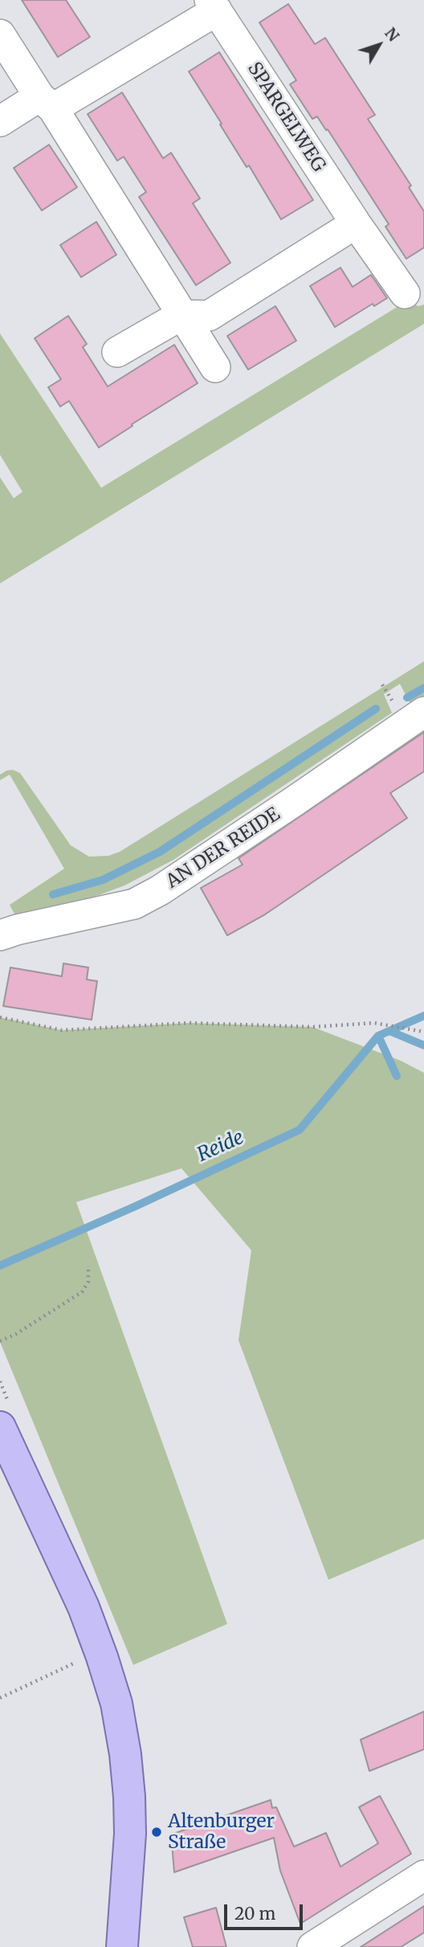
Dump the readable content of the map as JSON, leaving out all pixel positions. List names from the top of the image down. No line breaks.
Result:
{"streets":{"street":["SPARGELWEG","AN DER REIDE"]},"water":["Reide"],"places":["Altenburger Straße"],"scale_bar":"20 m","north":"top right"}
